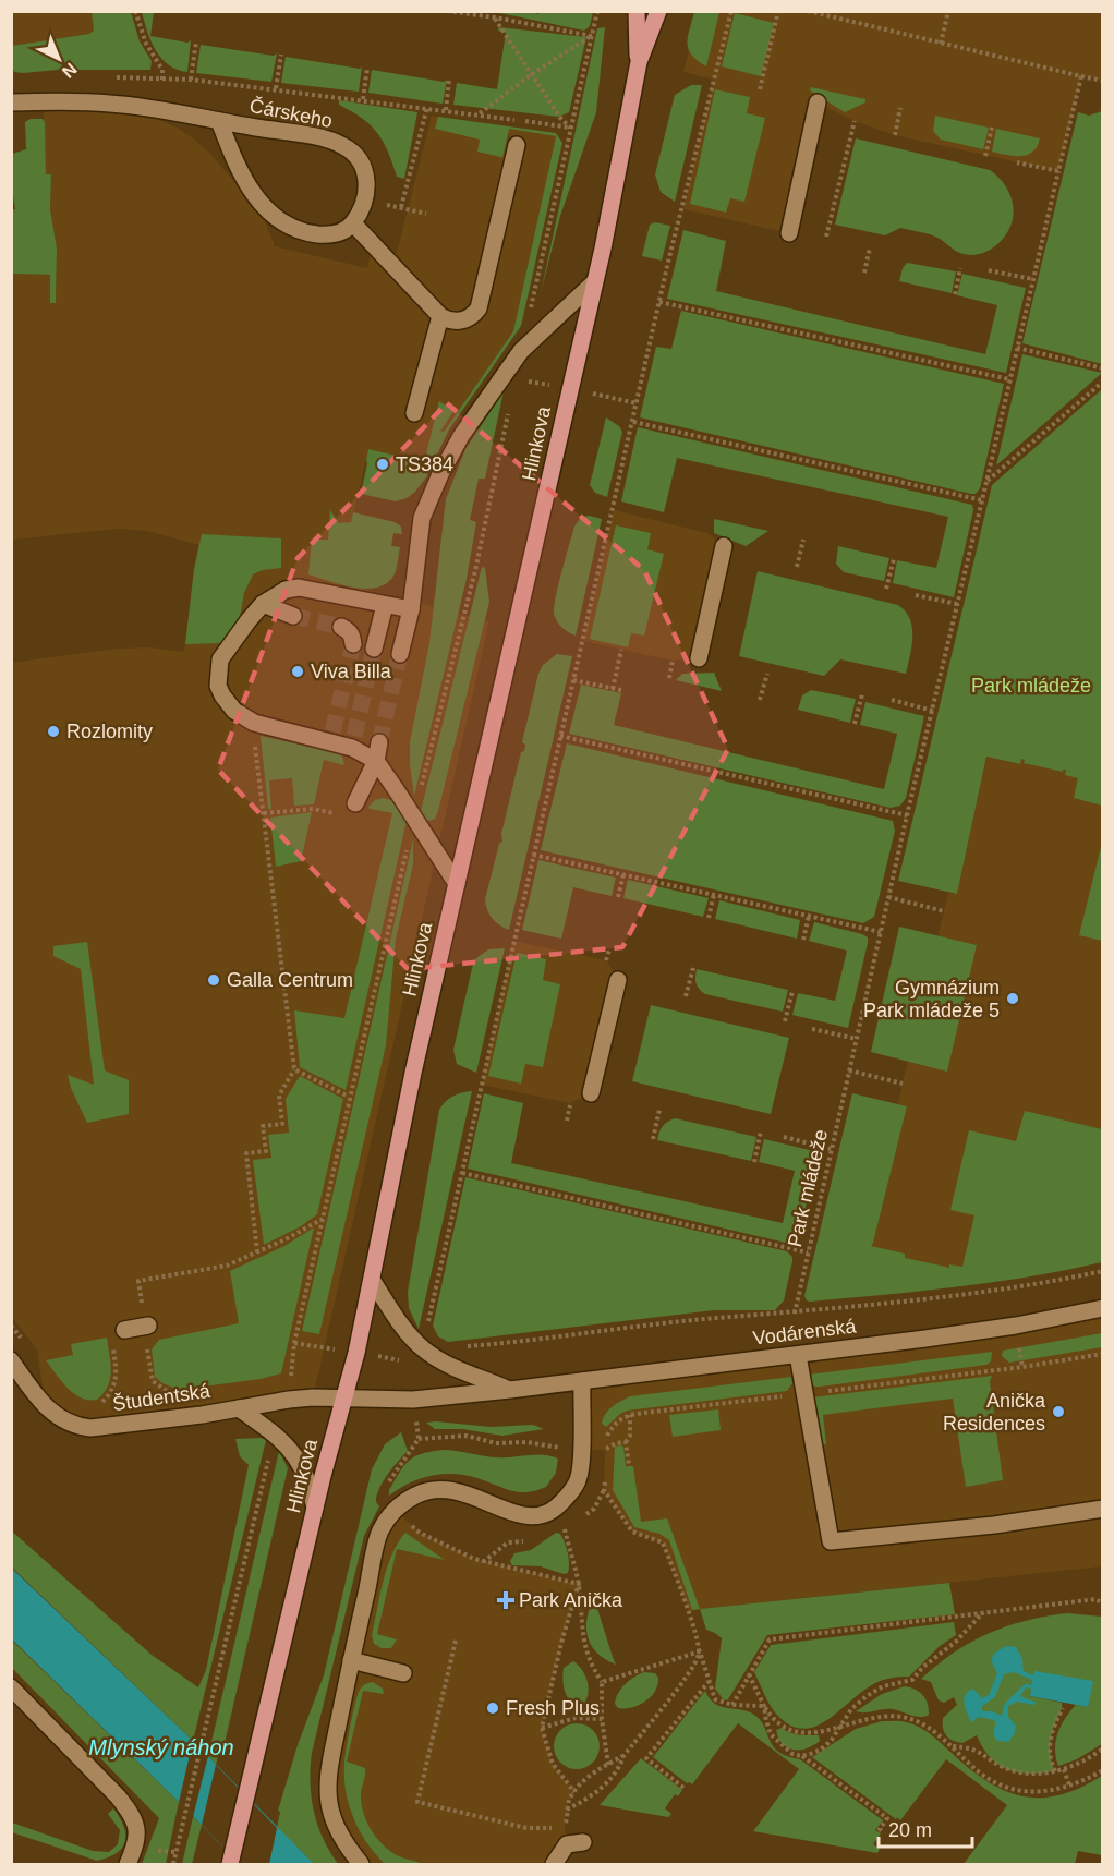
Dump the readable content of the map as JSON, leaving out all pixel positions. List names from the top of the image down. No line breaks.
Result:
{"streets":{"main road":["Hlinkova"],"street":["Čárskeho","Vodárenská","Študentská"],"path":["Park mládeže"]},"crossings":[["Hlinkova","Vodárenská"],["Hlinkova","Študentská"],["Vodárenská","Študentská"]],"water":["Mlynský náhon"],"parks":["Park mládeže"],"places":{"other":["TS384","Viva Billa","Rozlomity","Galla Centrum","Gymnázium Park mládeže 5","Anička Residences","Fresh Plus"],"health":["Park Anička"]},"scale_bar":"20 m","north":"bottom right"}
